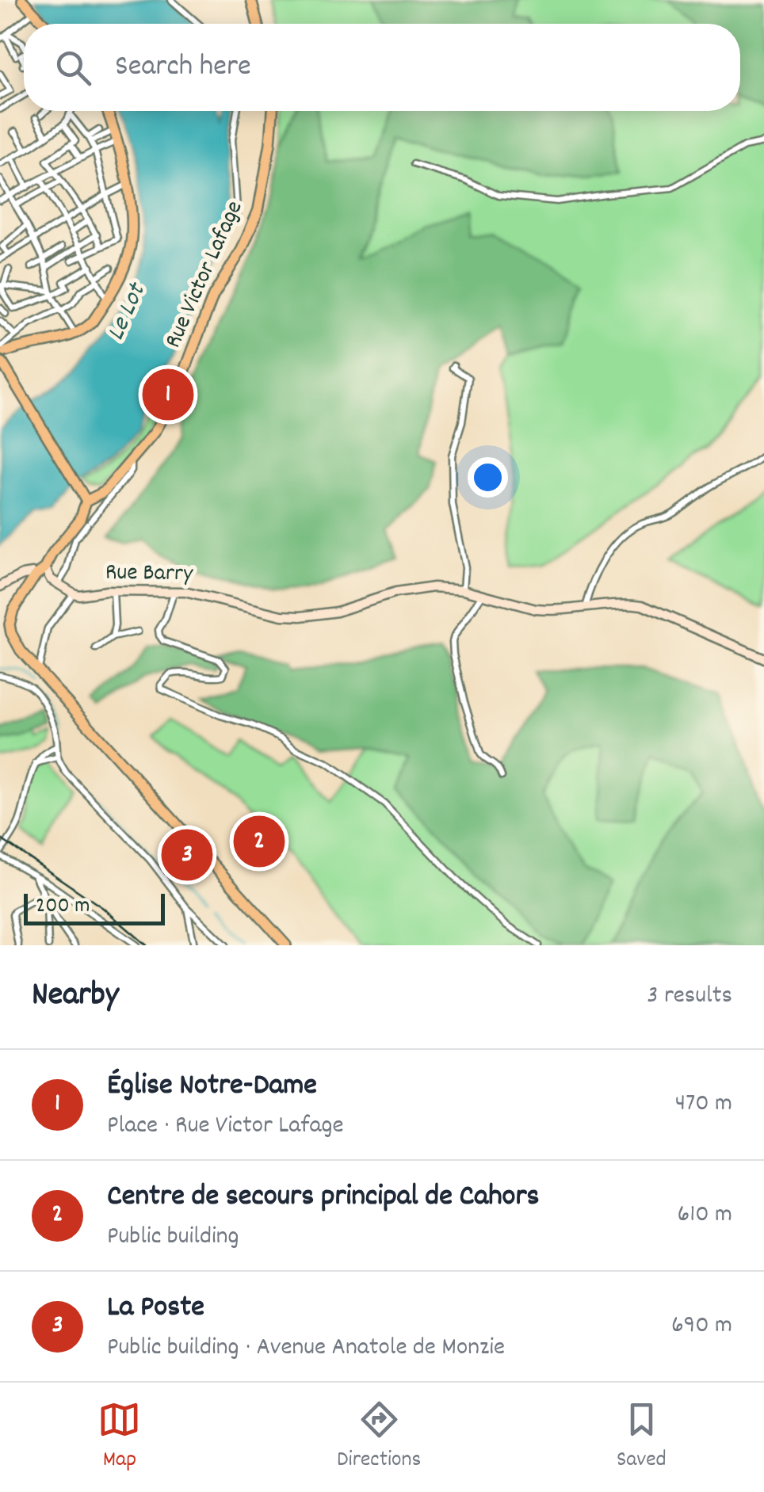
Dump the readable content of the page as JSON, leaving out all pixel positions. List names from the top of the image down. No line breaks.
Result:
{"streets":{"main road":["Rue Victor Lafage"],"street":["Rue Barry"]},"water":["Le Lot"],"scale_bar":"200 m","page":{"search":"Search here","pins":["1","2","3"],"scale":"200 m","heading":["Nearby","3 results"],"list":[{"mark":"1","name":"Église Notre-Dame","note":"Place · Rue Victor Lafage","value":"470 m"},{"mark":"2","name":"Centre de secours principal de Cahors","note":"Public building","value":"610 m"},{"mark":"3","name":"La Poste","note":"Public building · Avenue Anatole de Monzie","value":"690 m"}],"nav":["Map","Directions","Saved"]}}
